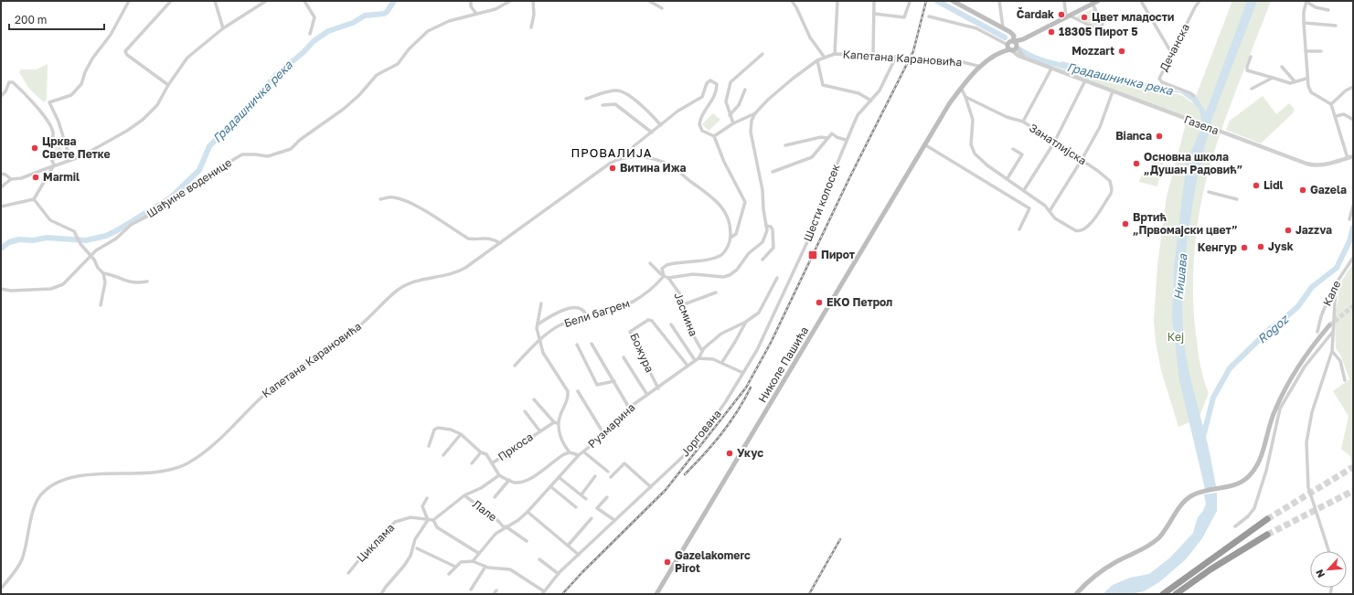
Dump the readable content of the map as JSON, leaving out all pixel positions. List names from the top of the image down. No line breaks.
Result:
{"streets":{"main road":["Николе Пашића"],"street":["Дечанска","Капетана Карановића","Газела","Занатлијска","Шађине воденице","Шести колосек","Кале","Бели багрем","Јасмина","Божура","Рузмарина","Јоргована","Пркоса","Лале","Циклама"]},"crossings":[["Капетана Карановића","Шести колосек"],["Капетана Карановића","Николе Пашића"],["Газела","Николе Пашића"],["Шести колосек","Јоргована"],["Јасмина","Рузмарина"],["Божура","Рузмарина"],["Рузмарина","Лале"]],"districts":["ПРОВАЛИЈА"],"water":["Градашничка река","Нишава","Rogoz"],"parks":["Кеј"],"places":{"other":["Čardak","Цвет младости","18305 Пирот 5","Mozzart","Bianca","Црква Свете Петке","Основна школа „Душан Радовић”","Витина Ижа","Marmil","Lidl","Gazela","Вртић „Првомајски цвет”","Jazzva","Jysk","Кенгур","ЕКО Петрол","Укус","Gazelakomerc Pirot"],"transit":["Пирот"]},"scale_bar":"200 m","north":"bottom left"}
